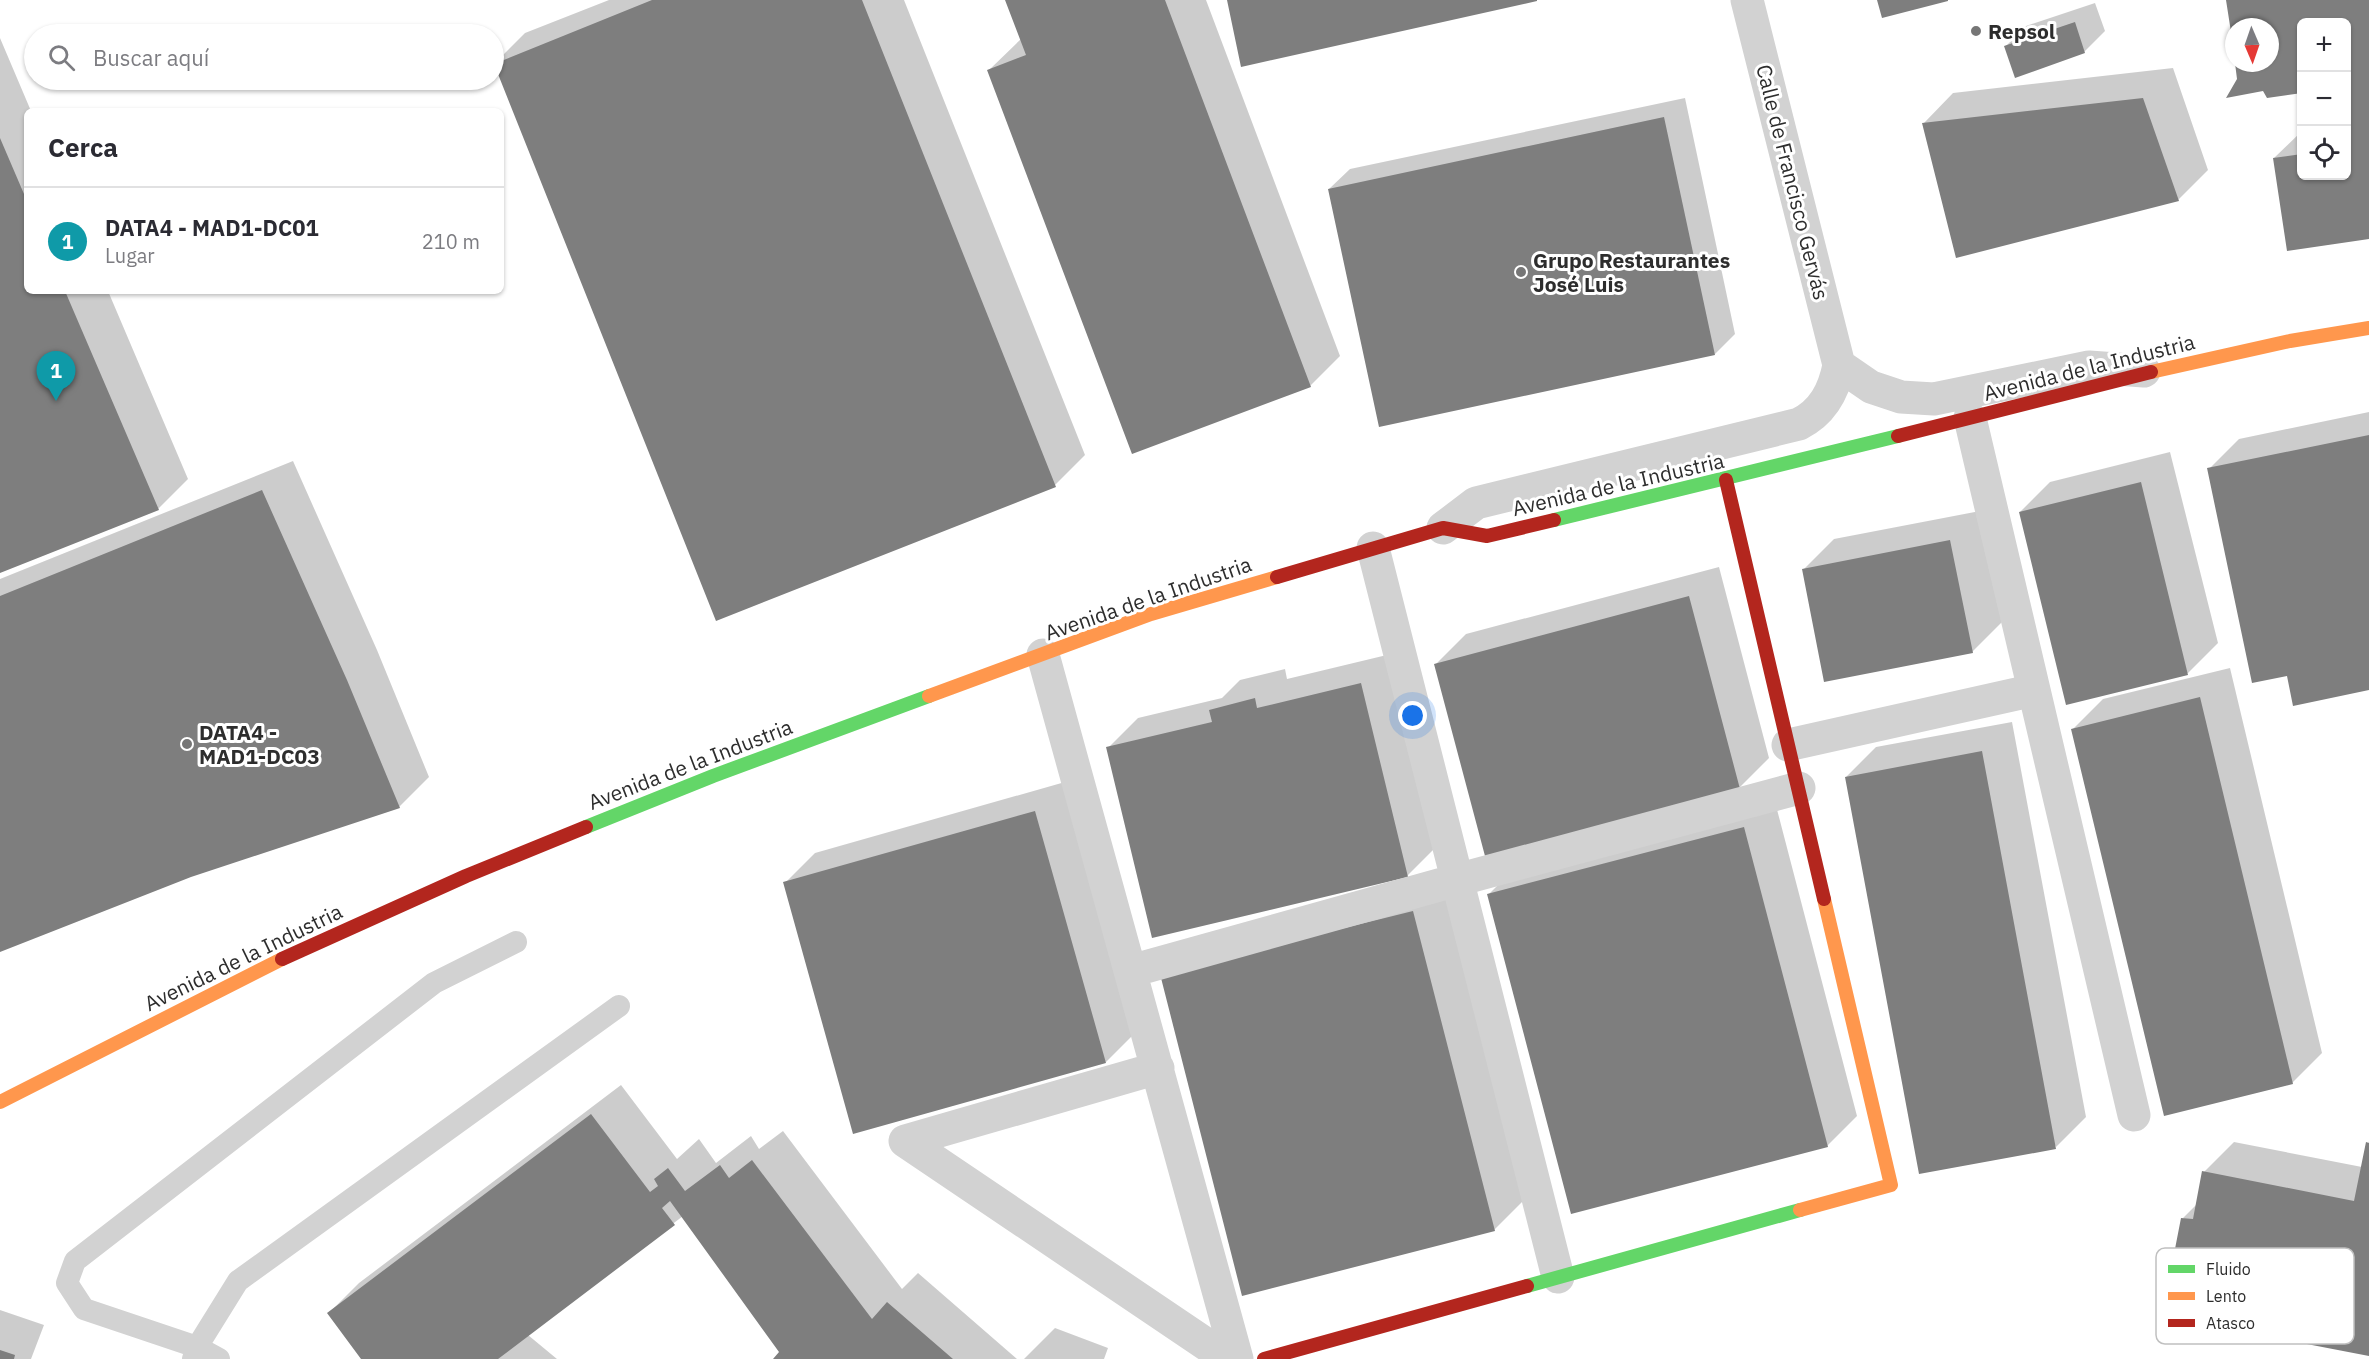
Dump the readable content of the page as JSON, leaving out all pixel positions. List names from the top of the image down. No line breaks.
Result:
{"streets":{"street":["Calle de Francisco Gervás","Avenida de la Industria"]},"places":["Repsol","Grupo Restaurantes José Luis","DATA4 - MAD1-DC03"],"legend":["Fluido","Lento","Atasco"],"north":"bottom","page":{"map_buttons":["+","−"],"search":"Buscar aquí","heading":"Cerca","list":[{"mark":"1","name":"DATA4 - MAD1-DC01","note":"Lugar","value":"210 m"}],"pins":"1"}}
